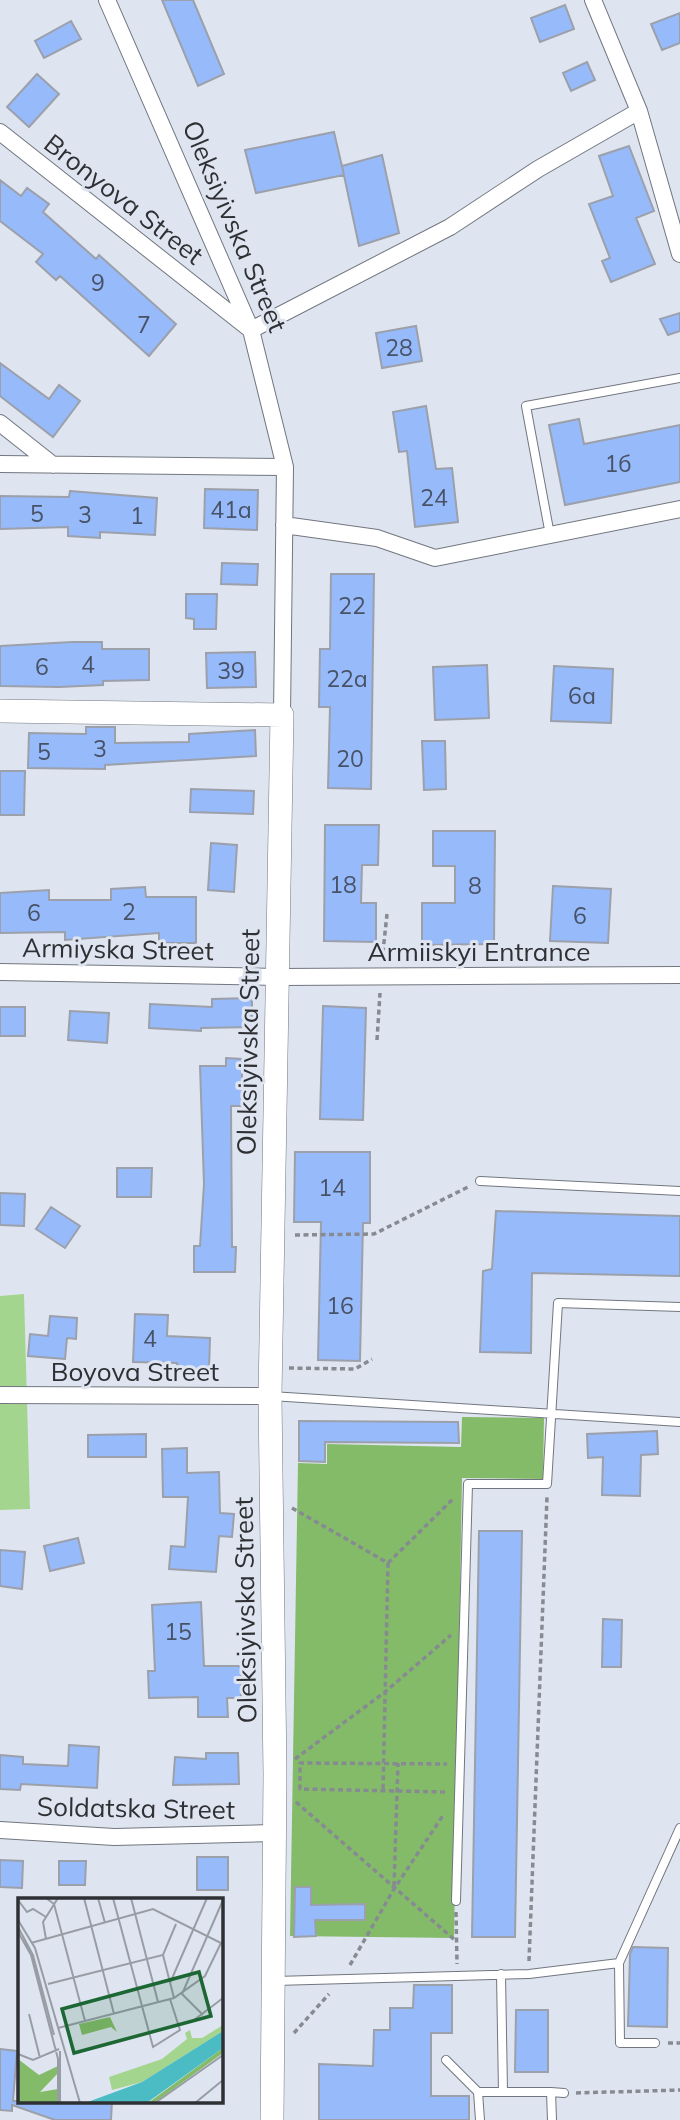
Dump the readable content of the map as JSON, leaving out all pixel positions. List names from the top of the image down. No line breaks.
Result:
{"streets":{"street":["Bronyova Street","Oleksiyivska Street","Armiyska Street","Armiiskyi Entrance","Boyova Street","Soldatska Street"]},"crossings":[["Bronyova Street","Oleksiyivska Street"],["Oleksiyivska Street","Armiyska Street"],["Oleksiyivska Street","Armiiskyi Entrance"],["Oleksiyivska Street","Boyova Street"],["Oleksiyivska Street","Soldatska Street"],["Armiyska Street","Armiiskyi Entrance"]],"house_numbers":["9","7","28","1б","24","41а","5","3","1","22","4","6","39","22а","6а","3","5","20","18","8","2","6","6","14","16","4","15"]}
